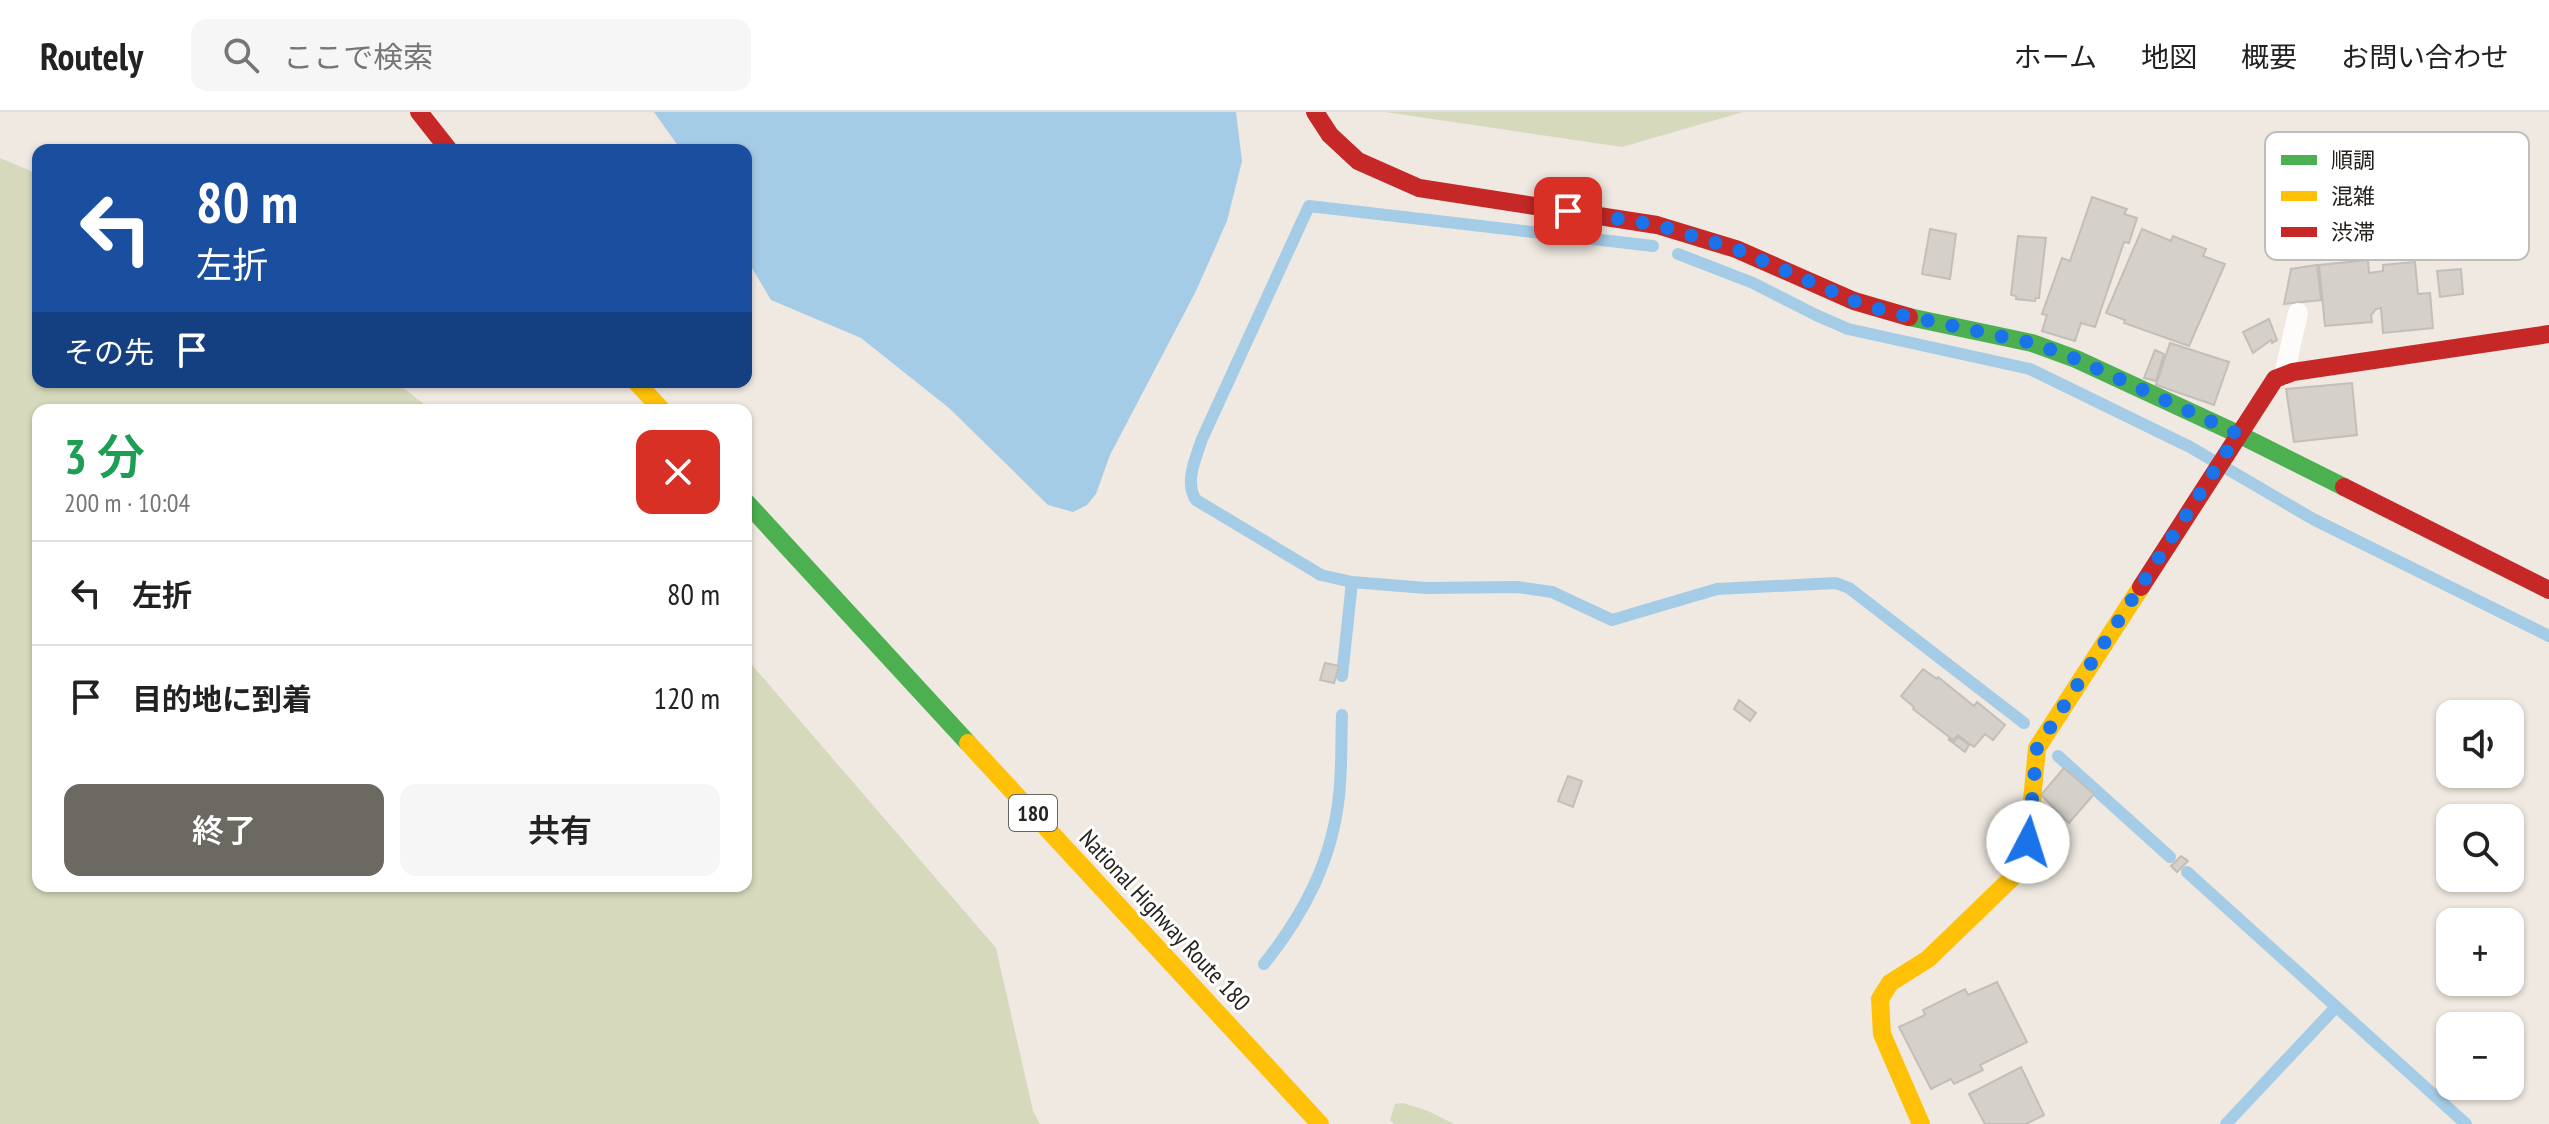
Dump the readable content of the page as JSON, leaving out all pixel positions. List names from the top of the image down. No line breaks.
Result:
{"streets":{"main road":["180","National Highway Route 180"]},"legend":["順調","混雑","渋滞"],"page":{"header":"Routely","search":"ここで検索","nav":["ホーム","地図","概要","お問い合わせ"],"turn":["80 m","左折"],"then":"その先","heading":["3 分","200 m · 10:04"],"list":[{"name":"左折","value":"80 m"},{"name":"目的地に到着","value":"120 m"}],"map_buttons":["+","−"],"buttons":["終了","共有"]}}
